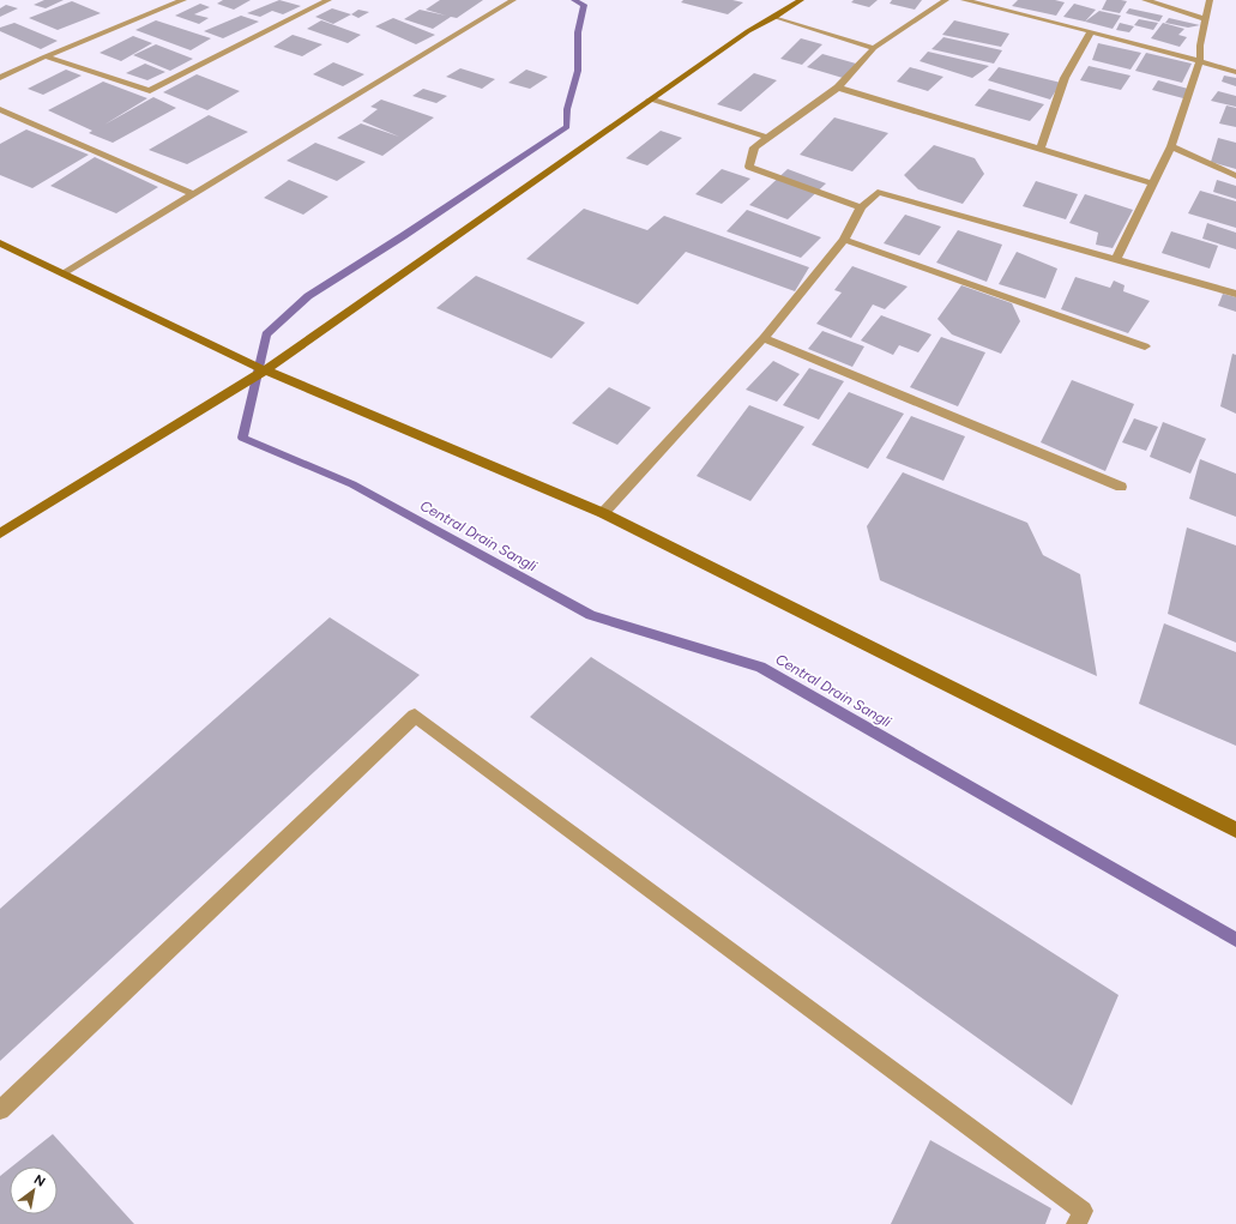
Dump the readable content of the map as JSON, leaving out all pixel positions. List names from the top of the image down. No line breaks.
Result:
{"water":["Central Drain Sangli"],"north":"top right"}
